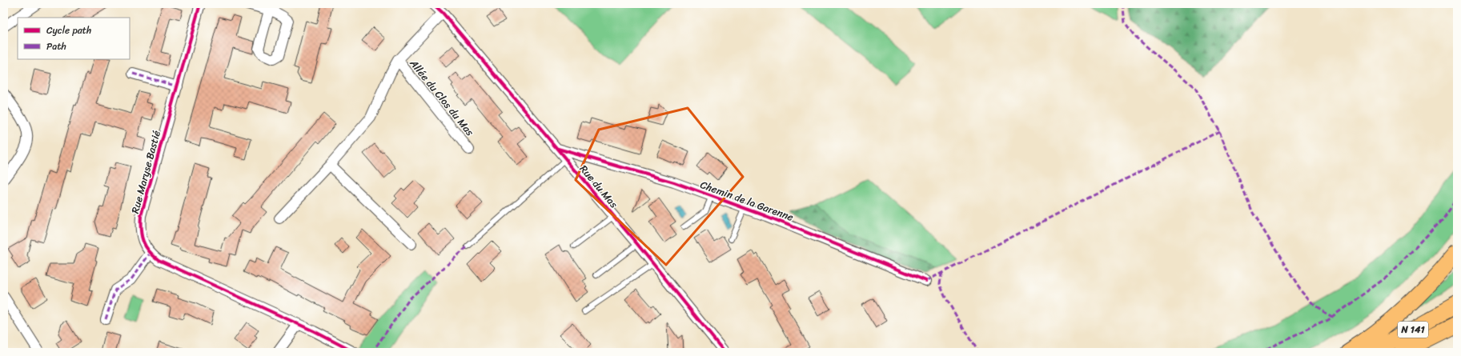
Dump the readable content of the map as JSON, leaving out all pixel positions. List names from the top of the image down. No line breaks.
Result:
{"streets":{"highway":["N 141"],"street":["Allée du Clos du Mas","Rue Maryse Bastié","Rue du Mas","Chemin de la Garenne"]},"crossings":[["Allée du Clos du Mas","Rue du Mas"],["Rue du Mas","Chemin de la Garenne"]],"legend":["Cycle path","Path"]}
